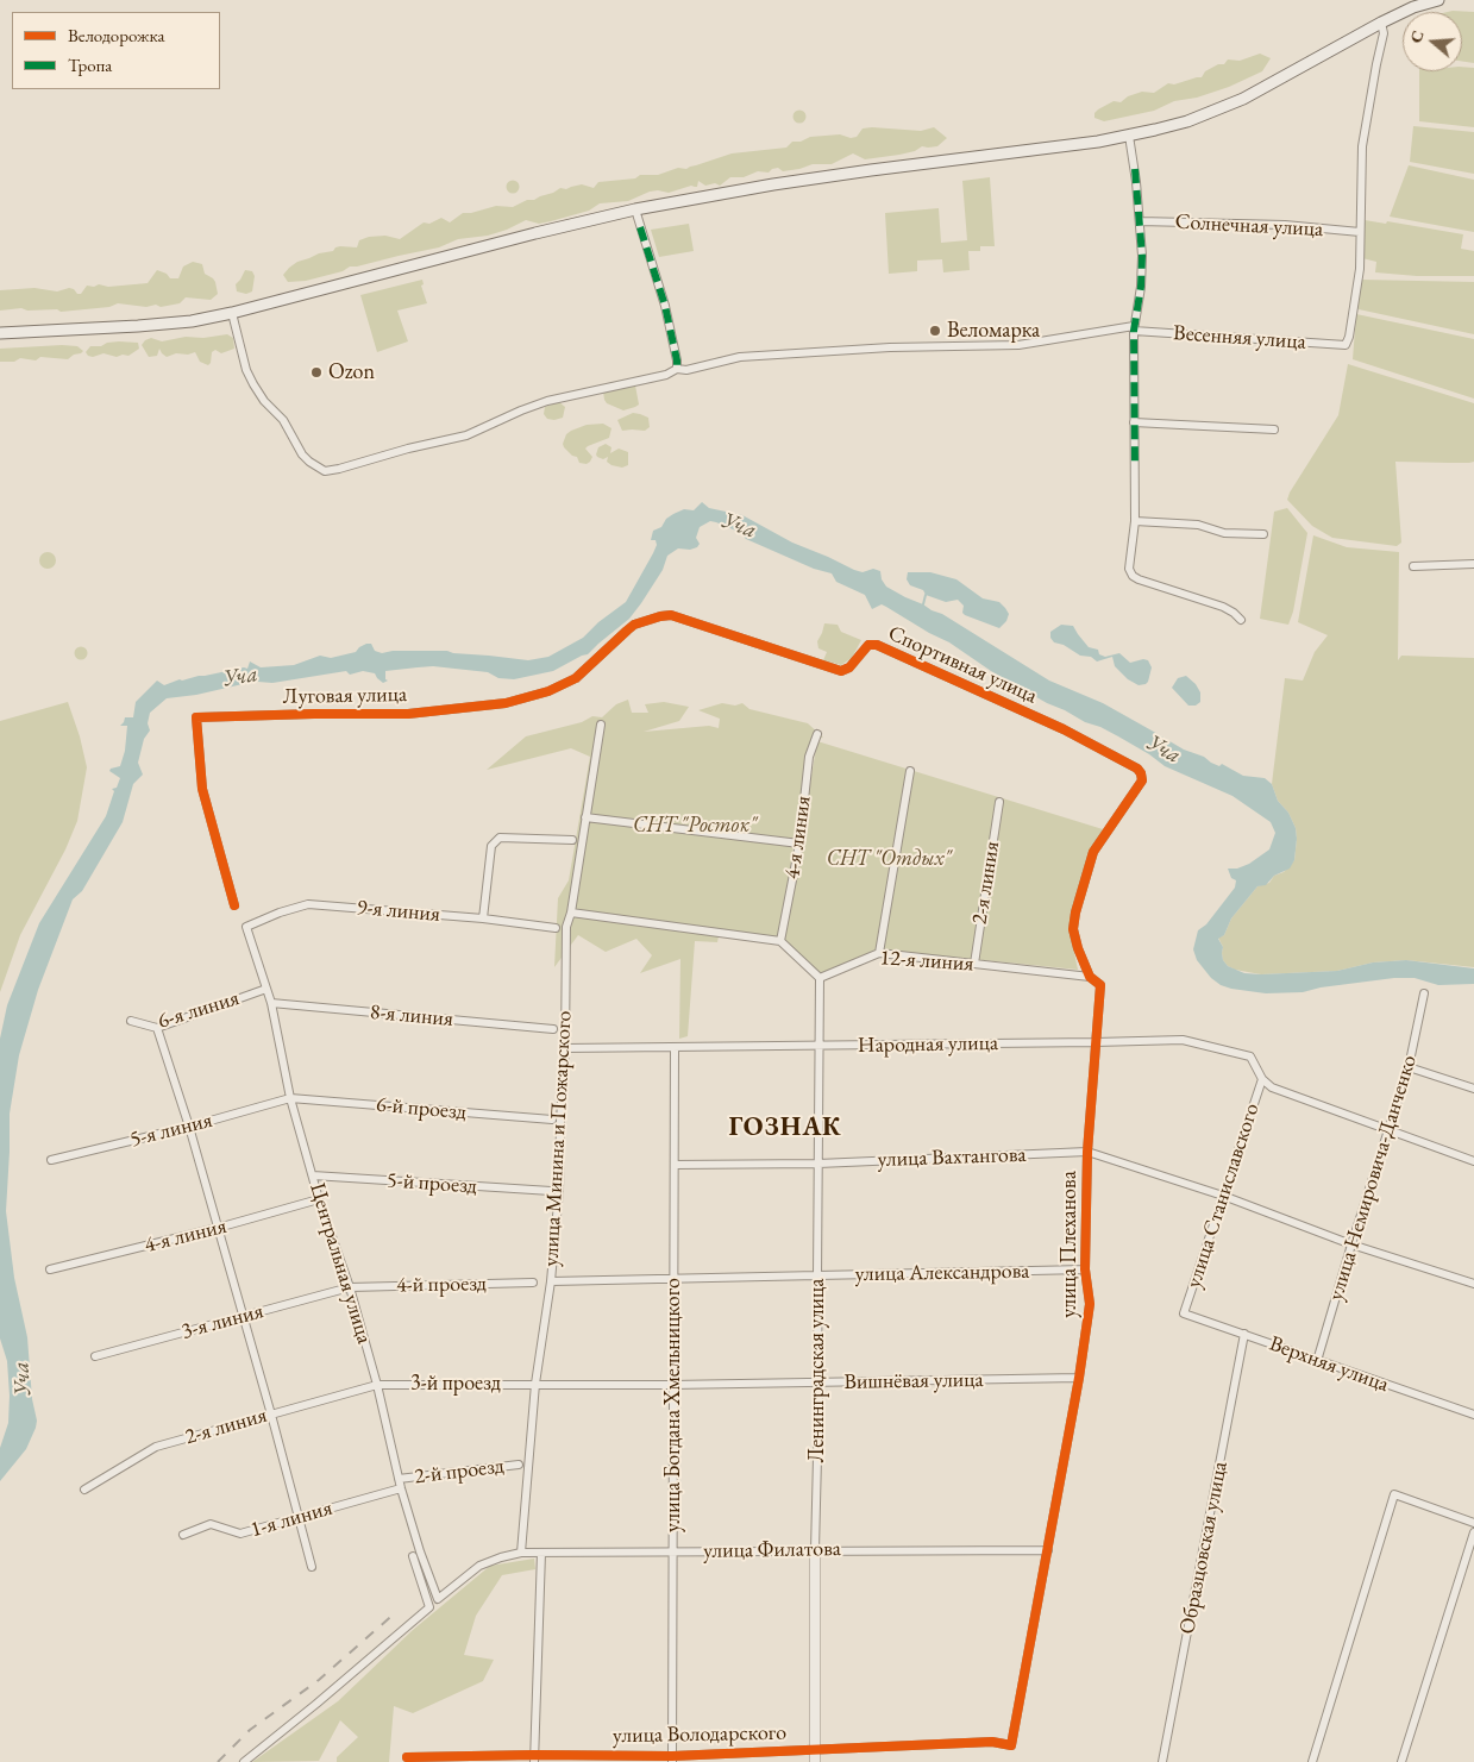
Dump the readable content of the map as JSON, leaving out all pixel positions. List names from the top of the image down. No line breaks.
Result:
{"streets":{"street":["Солнечная улица","Весенняя улица","Спортивная улица","Луговая улица","4-я линия","2-я линия","9-я линия","12-я линия","6-я линия","8-я линия","Народная улица","6-й проезд","5-я линия","улица Минина и Пожарского","улица Вахтангова","улица Немировича-Данченко","5-й проезд","улица Станиславского","улица Плеханова","Центральная улица","улица Александрова","4-й проезд","3-я линия","Верхняя улица","Ленинградская улица","Вишнёвая улица","3-й проезд","улица Богдана Хмельницкого","2-й проезд","1-я линия","Образцовская улица","улица Филатова","улица Володарского"]},"crossings":[["Солнечная улица","Весенняя улица"],["Спортивная улица","Луговая улица"],["Спортивная улица","улица Плеханова"],["4-я линия","Центральная улица"],["2-я линия","12-я линия"],["2-я линия","Центральная улица"],["2-я линия","3-й проезд"],["9-я линия","Центральная улица"],["12-я линия","улица Плеханова"],["12-я линия","Ленинградская улица"],["6-я линия","Центральная улица"],["8-я линия","Центральная улица"],["Народная улица","улица Минина и Пожарского"],["Народная улица","улица Немировича-Данченко"],["Народная улица","улица Станиславского"],["Народная улица","улица Плеханова"],["Народная улица","Ленинградская улица"],["Народная улица","улица Богдана Хмельницкого"],["6-й проезд","5-я линия"],["6-й проезд","Центральная улица"],["5-я линия","Центральная улица"],["улица Минина и Пожарского","улица Александрова"],["улица Минина и Пожарского","Вишнёвая улица"],["улица Минина и Пожарского","3-й проезд"],["улица Минина и Пожарского","улица Филатова"],["улица Вахтангова","улица Станиславского"],["улица Вахтангова","улица Плеханова"],["улица Вахтангова","Ленинградская улица"],["улица Вахтангова","улица Богдана Хмельницкого"],["улица Немировича-Данченко","Верхняя улица"],["5-й проезд","Центральная улица"],["улица Станиславского","Верхняя улица"],["улица Плеханова","улица Александрова"],["улица Плеханова","Вишнёвая улица"],["улица Плеханова","улица Филатова"],["улица Плеханова","улица Володарского"],["Центральная улица","4-й проезд"],["Центральная улица","3-я линия"],["Центральная улица","3-й проезд"],["Центральная улица","2-й проезд"],["Центральная улица","1-я линия"],["Центральная улица","улица Филатова"],["улица Александрова","Ленинградская улица"],["улица Александрова","улица Богдана Хмельницкого"],["4-й проезд","3-я линия"],["Верхняя улица","Образцовская улица"],["Ленинградская улица","Вишнёвая улица"],["Ленинградская улица","улица Филатова"],["Ленинградская улица","улица Володарского"],["Вишнёвая улица","3-й проезд"],["Вишнёвая улица","улица Богдана Хмельницкого"],["улица Богдана Хмельницкого","улица Филатова"],["улица Богдана Хмельницкого","улица Володарского"]],"districts":["ГОЗНАК"],"water":["Уча"],"parks":["СНТ \"Росток\"","СНТ \"Отдых\""],"places":["Веломарка","Ozon"],"legend":["Велодорожка","Тропа"],"north":"left"}
